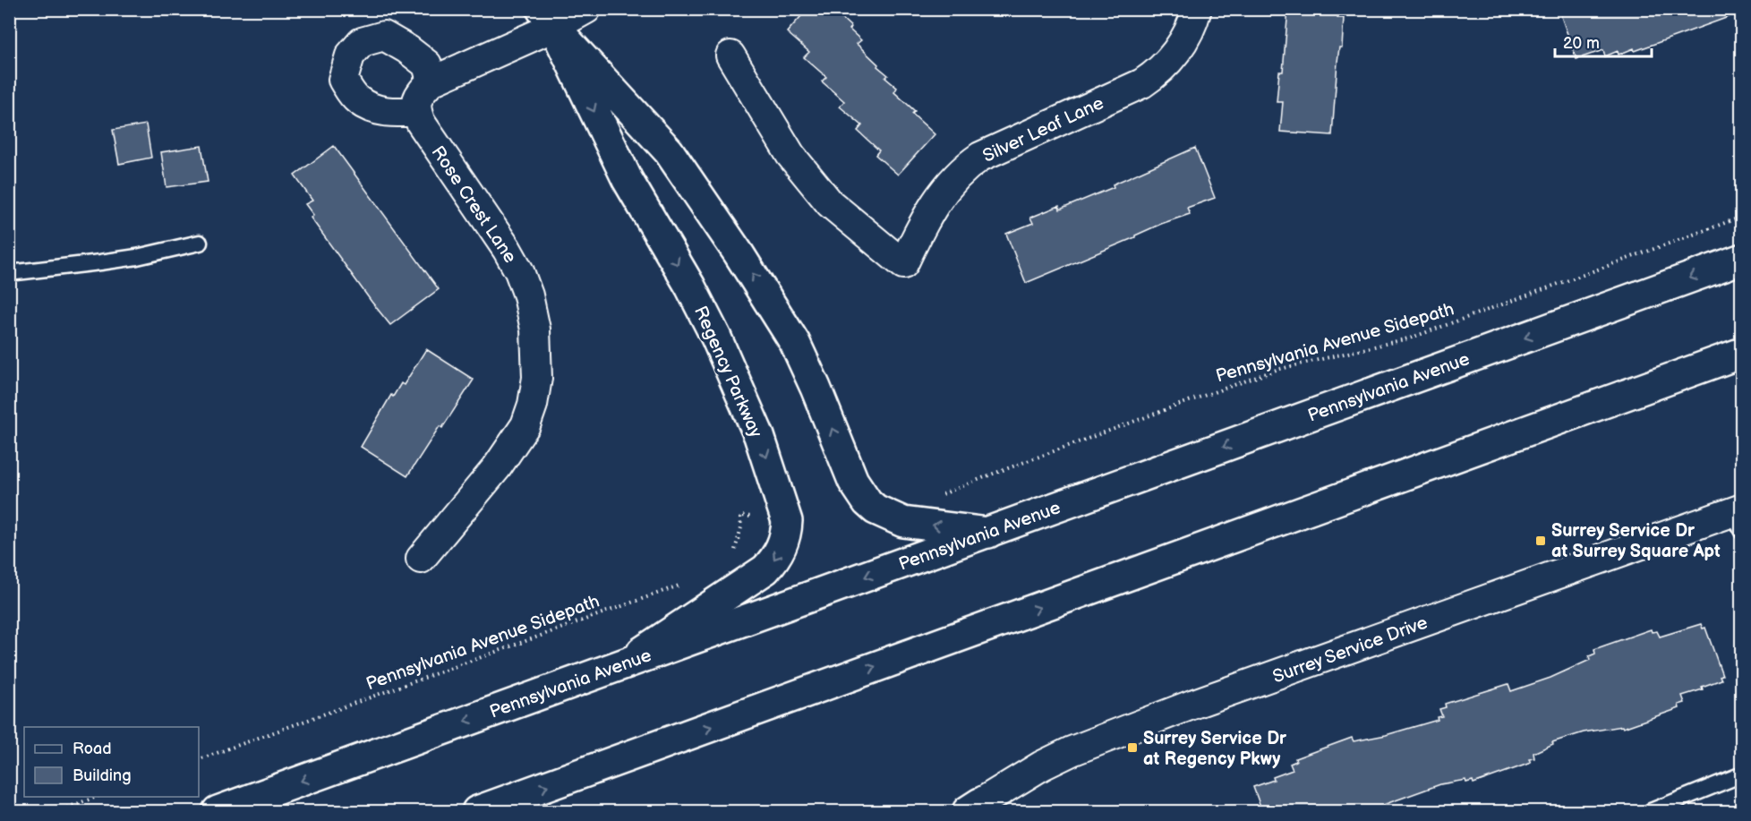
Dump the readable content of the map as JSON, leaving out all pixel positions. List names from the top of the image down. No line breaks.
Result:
{"streets":{"main road":["Regency Parkway","Pennsylvania Avenue"],"street":["Silver Leaf Lane","Rose Crest Lane","Surrey Service Drive"],"path":["Pennsylvania Avenue Sidepath"]},"crossings":[["Regency Parkway","Pennsylvania Avenue"]],"one_way":["Regency Parkway"],"places":{"transit":["Surrey Service Dr at Surrey Square Apt","Surrey Service Dr at Regency Pkwy"]},"legend":["Road","Building"],"scale_bar":"20 m"}
